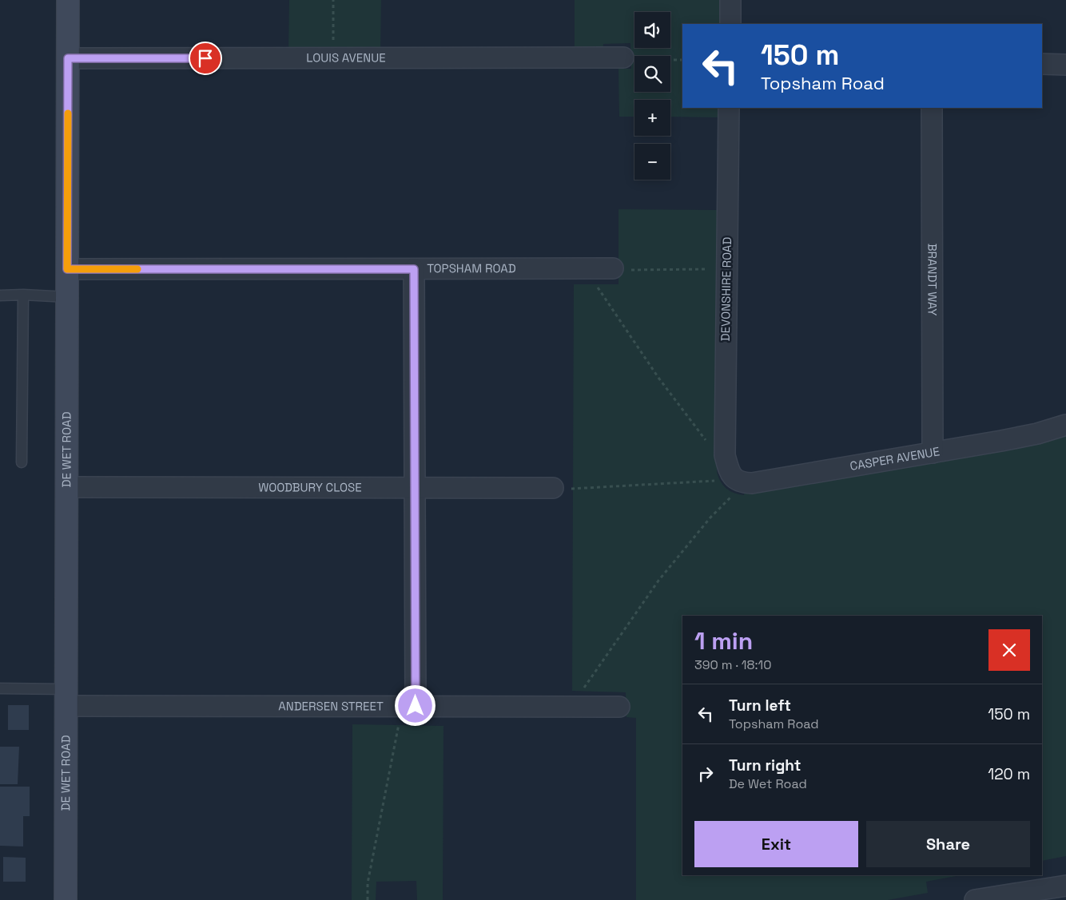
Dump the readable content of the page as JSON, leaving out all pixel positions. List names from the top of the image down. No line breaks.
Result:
{"streets":{"street":["LOUIS AVENUE","TOPSHAM ROAD","BRANDT WAY","DEVONSHIRE ROAD","DE WET ROAD","CASPER AVENUE","WOODBURY CLOSE","ANDERSEN STREET"]},"crossings":[["LOUIS AVENUE","DE WET ROAD"],["TOPSHAM ROAD","DE WET ROAD"],["BRANDT WAY","CASPER AVENUE"],["DEVONSHIRE ROAD","CASPER AVENUE"],["DE WET ROAD","WOODBURY CLOSE"],["DE WET ROAD","ANDERSEN STREET"]],"page":{"map_buttons":["+","−"],"turn":["150 m","Topsham Road"],"heading":["1 min","390 m · 18:10"],"list":[{"name":"Turn left","note":"Topsham Road","value":"150 m"},{"name":"Turn right","note":"De Wet Road","value":"120 m"}],"buttons":["Exit","Share"]}}
